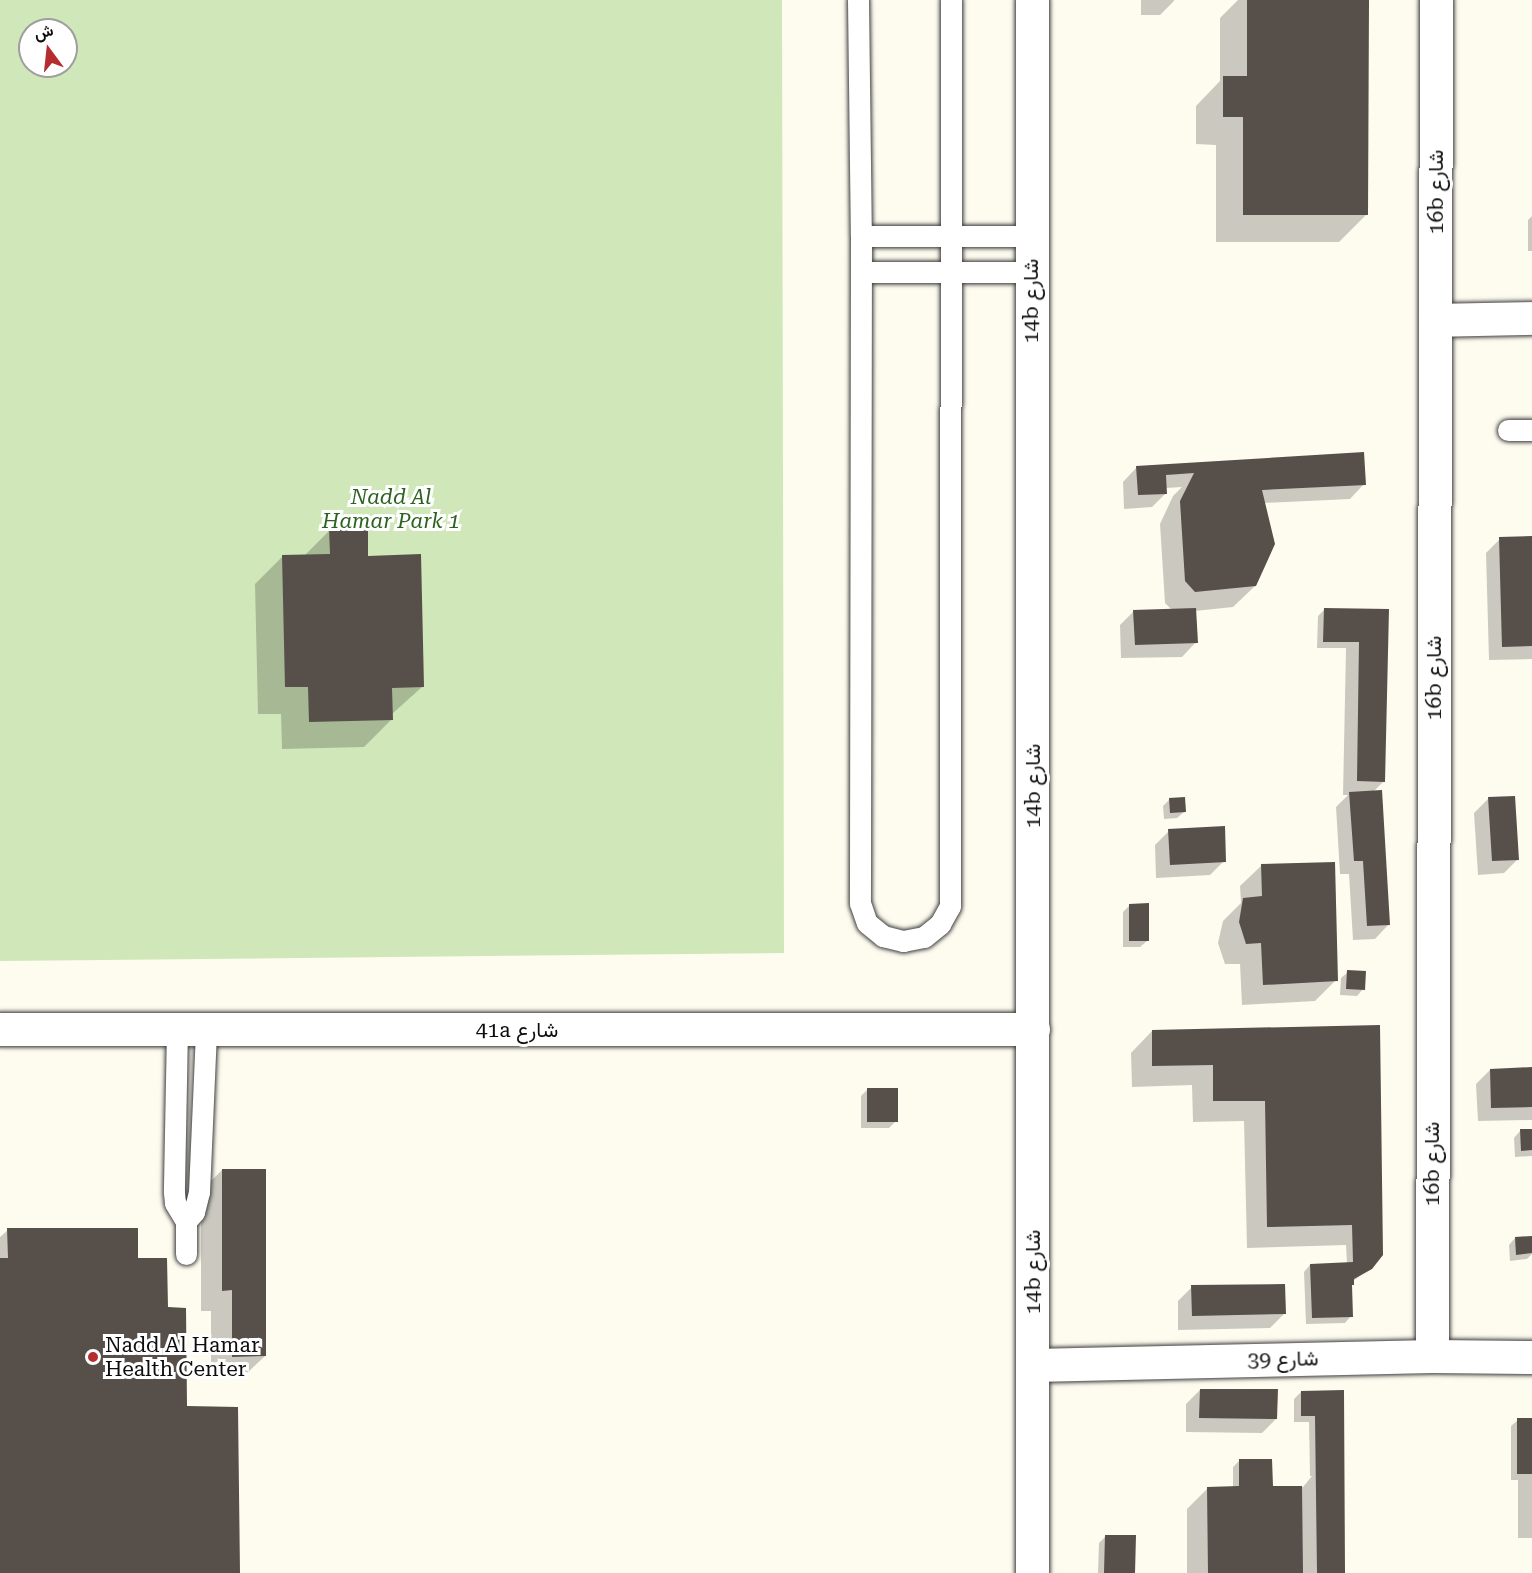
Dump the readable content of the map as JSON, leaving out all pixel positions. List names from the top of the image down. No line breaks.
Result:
{"streets":{"street":["16b شارع","14b شارع","41a شارع","شارع 39"]},"crossings":[["16b شارع","شارع 39"],["14b شارع","41a شارع"],["14b شارع","شارع 39"]],"parks":["Nadd Al Hamar Park 1"],"places":["Nadd Al Hamar Health Center"],"north":"top"}
